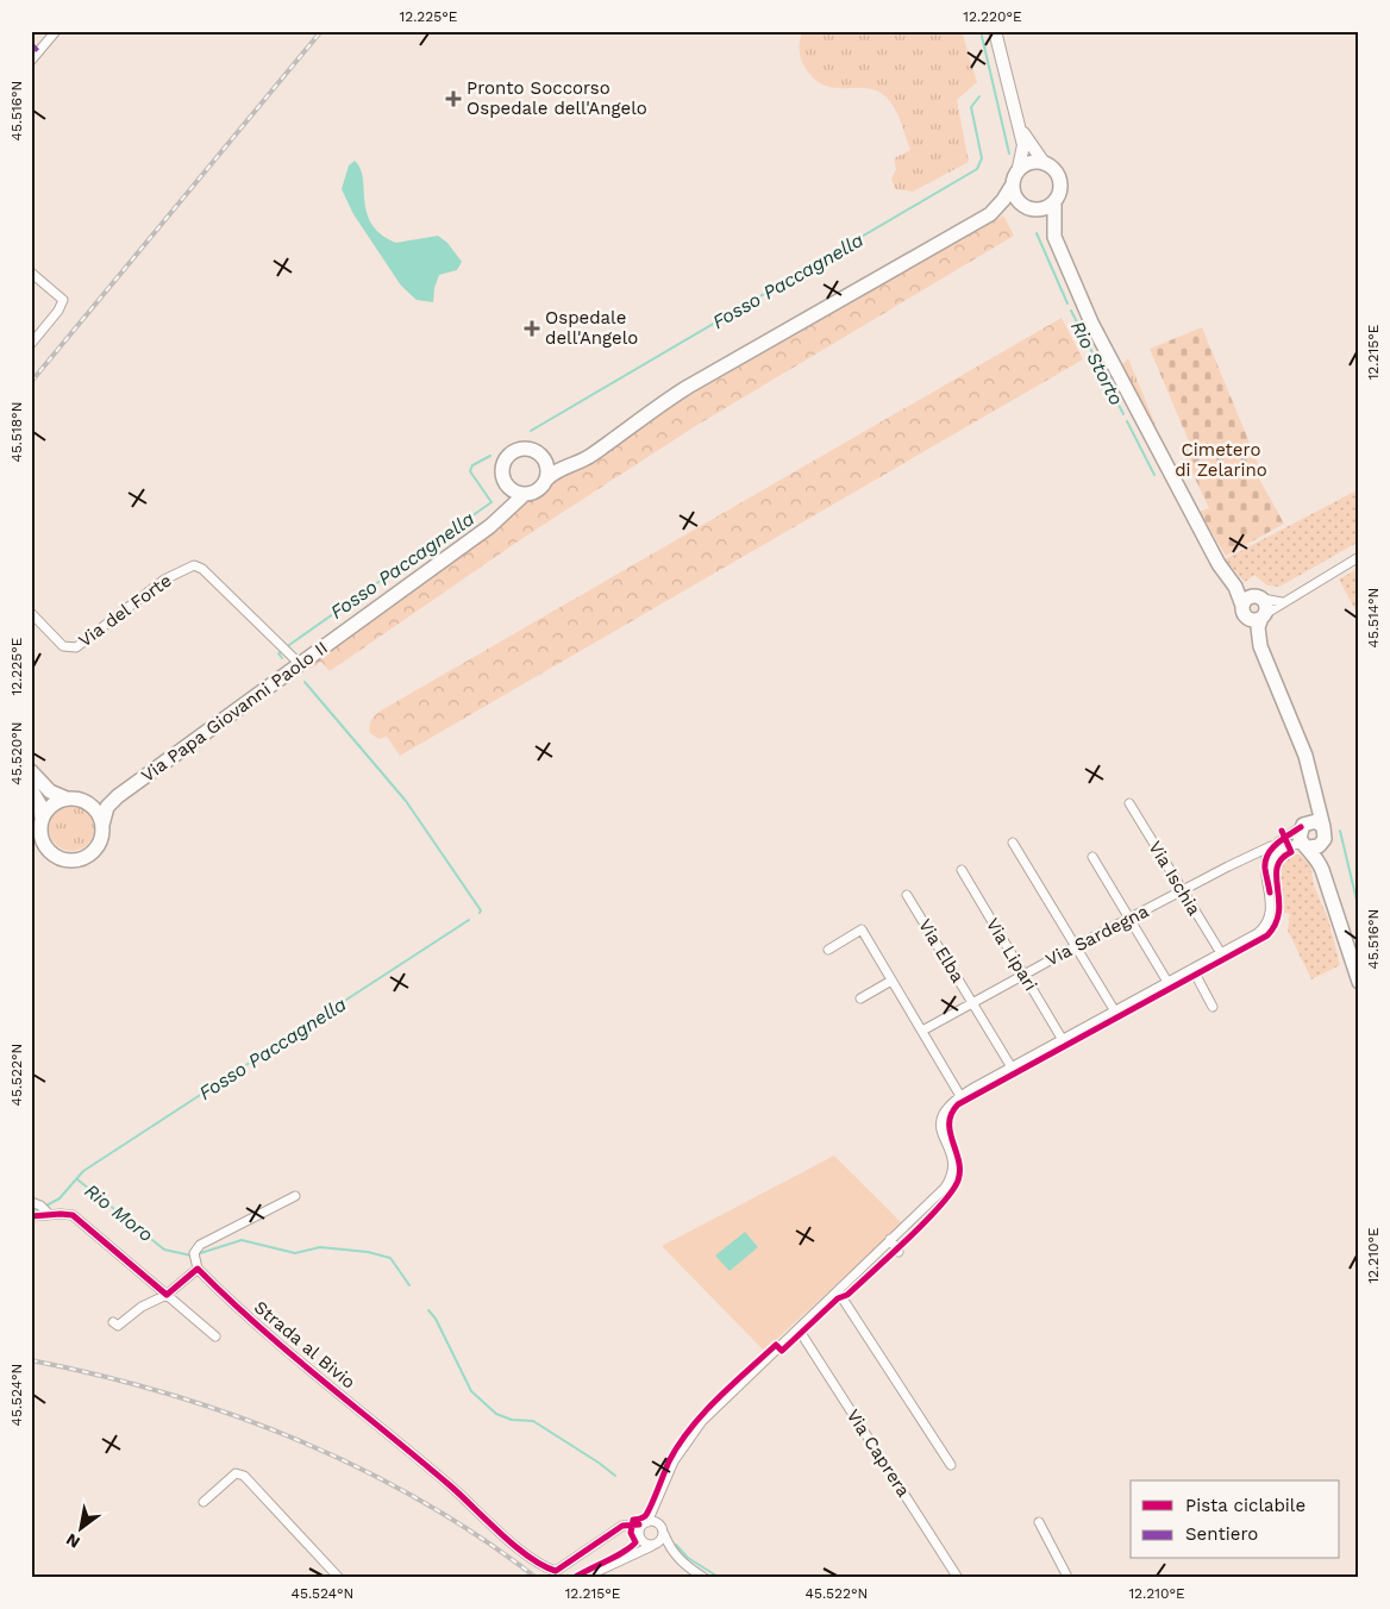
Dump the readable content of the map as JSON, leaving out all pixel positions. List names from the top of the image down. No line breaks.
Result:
{"streets":{"main road":["Via Papa Giovanni Paolo II"],"street":["Via del Forte","Via Ischia","Via Sardegna","Via Elba","Via Lipari","Strada al Bivio","Via Caprera"]},"crossings":[["Via del Forte","Via Papa Giovanni Paolo II"],["Via Ischia","Via Sardegna"],["Via Sardegna","Via Elba"],["Via Sardegna","Via Lipari"]],"water":["Fosso Paccagnella","Rio Storto","Rio Moro"],"parks":["Cimetero di Zelarino"],"places":{"health":["Pronto Soccorso Ospedale dell'Angelo","Ospedale dell'Angelo"]},"legend":["Pista ciclabile","Sentiero"],"north":"bottom left","coordinates":["12.225°E","12.220°E","45.516°N","12.215°E","45.518°N","45.514°N","45.520°N","45.522°N","12.210°E","45.524°N"]}
